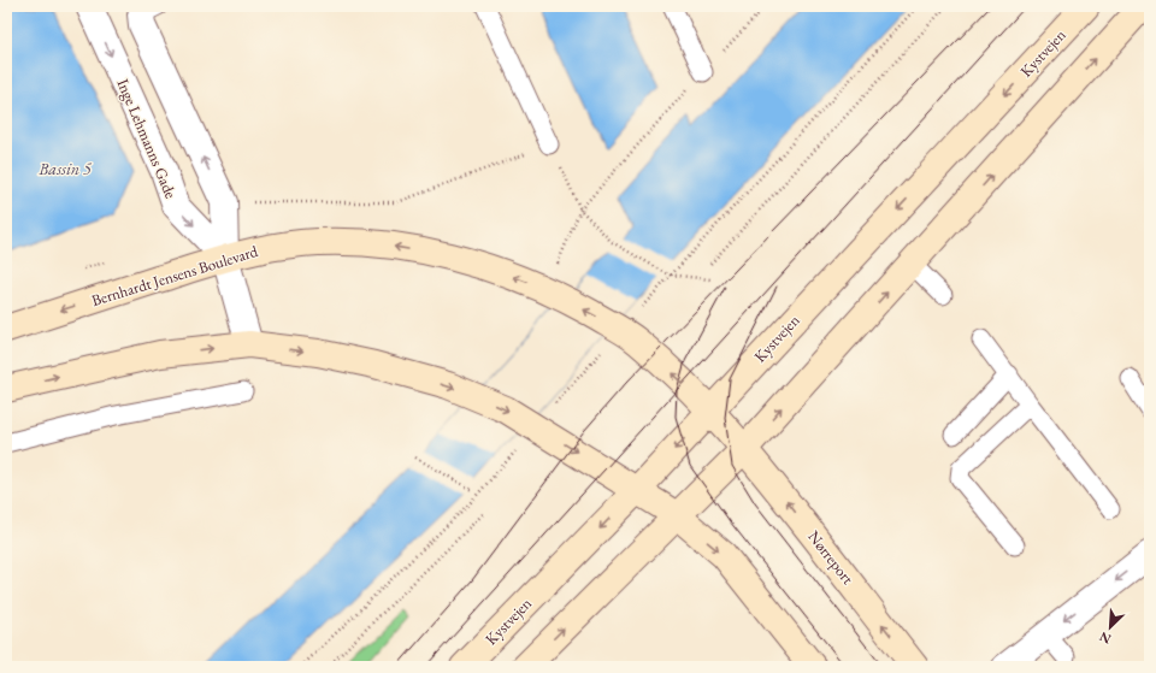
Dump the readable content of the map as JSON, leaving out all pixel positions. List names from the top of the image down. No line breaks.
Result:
{"streets":{"street":["Kystvejen","Inge Lehmanns Gade","Bernhardt Jensens Boulevard","Nørreport"]},"crossings":[["Kystvejen","Bernhardt Jensens Boulevard"],["Inge Lehmanns Gade","Bernhardt Jensens Boulevard"],["Bernhardt Jensens Boulevard","Nørreport"]],"water":["Bassin 5"],"north":"bottom left"}
